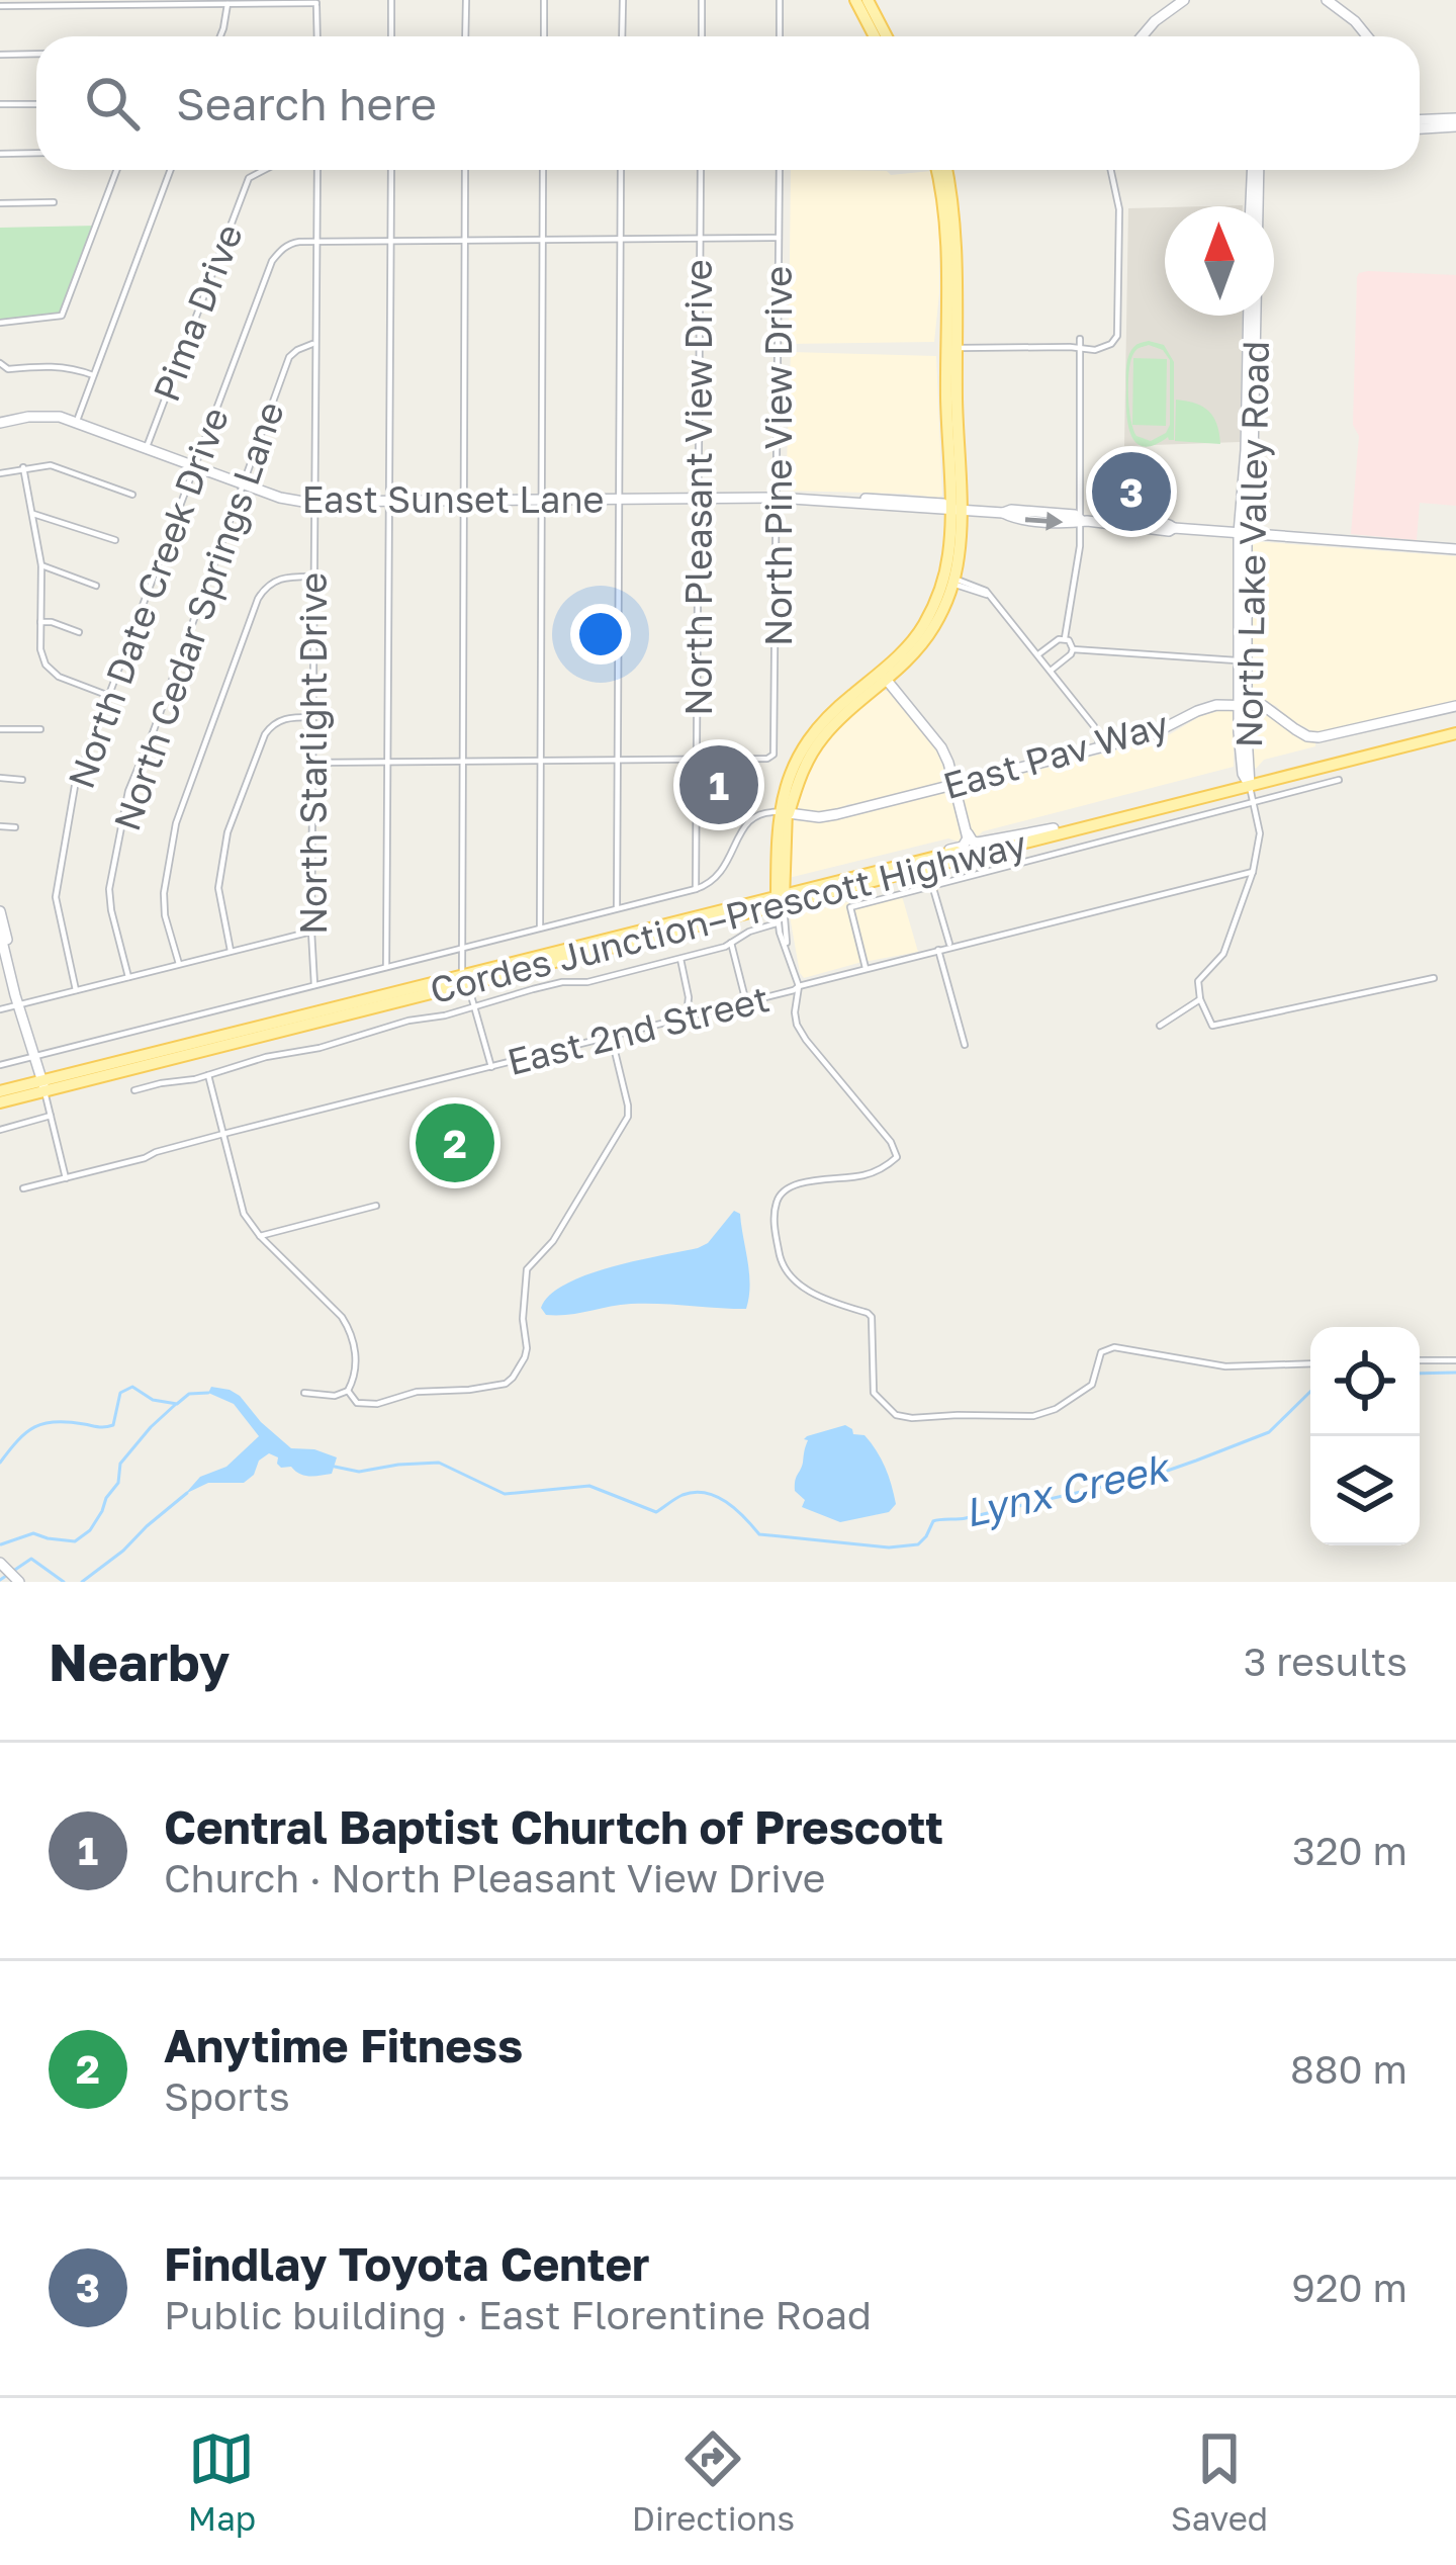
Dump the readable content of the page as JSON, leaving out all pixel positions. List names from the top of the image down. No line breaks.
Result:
{"streets":{"main road":["Cordes Junction–Prescott Highway"],"street":["Pima Drive","North Pine View Drive","North Pleasant View Drive","East Sunset Lane","North Lake Valley Road","North Date Creek Drive","North Cedar Springs Lane","North Starlight Drive","East Pav Way","East 2nd Street"]},"crossings":[["Pima Drive","East Sunset Lane"],["North Pine View Drive","North Pleasant View Drive"],["North Pine View Drive","East Sunset Lane"],["North Pleasant View Drive","East Sunset Lane"],["East Sunset Lane","North Lake Valley Road"],["East Sunset Lane","North Date Creek Drive"],["East Sunset Lane","North Cedar Springs Lane"],["East Sunset Lane","North Starlight Drive"],["North Lake Valley Road","East Pav Way"],["North Lake Valley Road","Cordes Junction–Prescott Highway"],["North Lake Valley Road","East 2nd Street"],["North Date Creek Drive","North Starlight Drive"],["North Cedar Springs Lane","North Starlight Drive"]],"water":["Lynx Creek"],"north":"top","page":{"search":"Search here","pins":["3","1","2"],"heading":["Nearby","3 results"],"list":[{"mark":"1","name":"Central Baptist Churtch of Prescott","note":"Church · North Pleasant View Drive","value":"320 m"},{"mark":"2","name":"Anytime Fitness","note":"Sports","value":"880 m"},{"mark":"3","name":"Findlay Toyota Center","note":"Public building · East Florentine Road","value":"920 m"}],"nav":["Map","Directions","Saved"]}}
